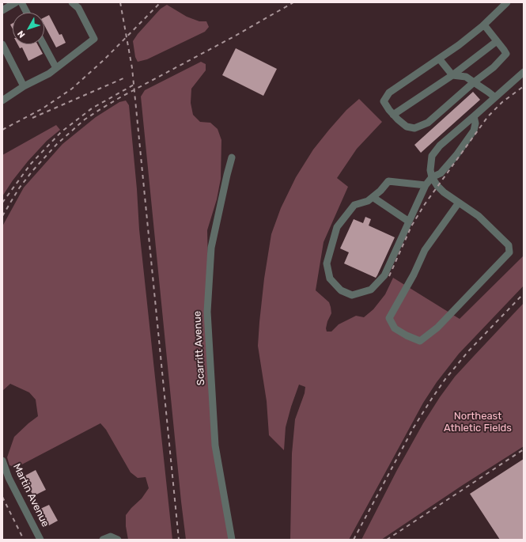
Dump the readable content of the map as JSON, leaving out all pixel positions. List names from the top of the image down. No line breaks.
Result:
{"streets":{"street":["Scarritt Avenue","Martin Avenue"]},"parks":["Northeast Athletic Fields"],"north":"bottom left"}
